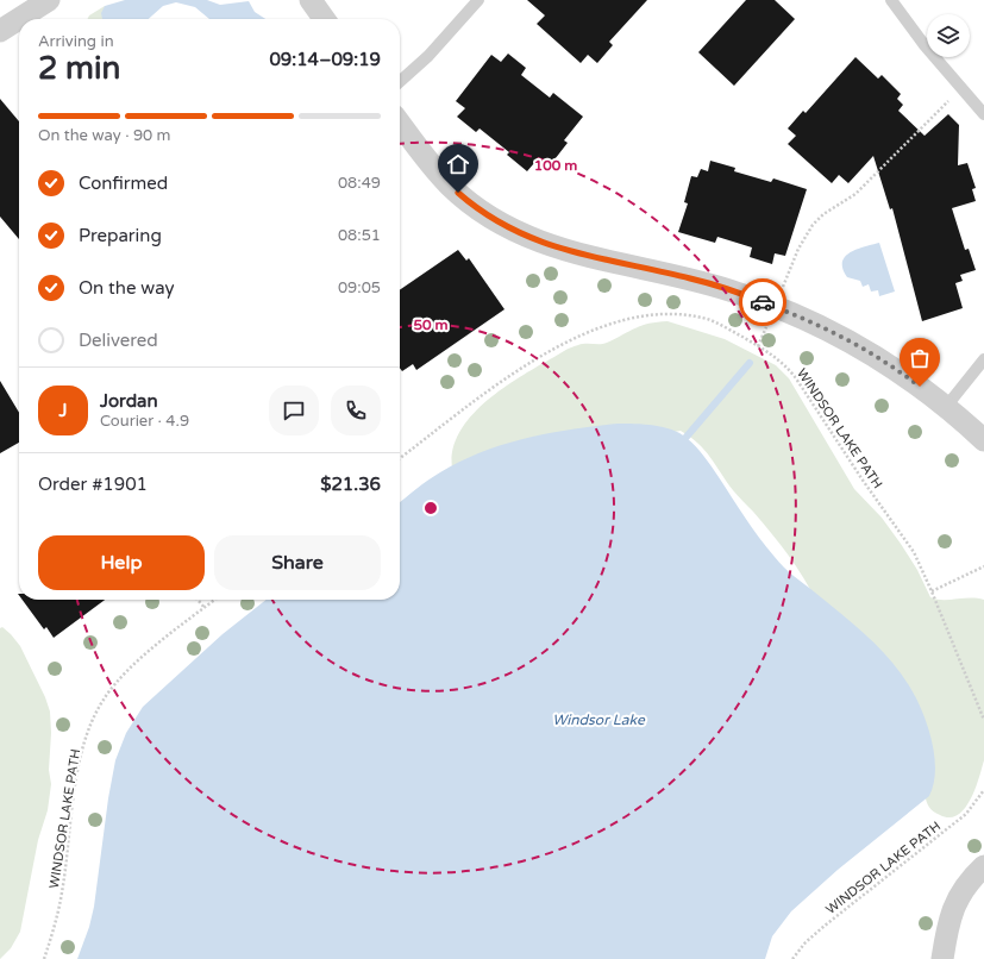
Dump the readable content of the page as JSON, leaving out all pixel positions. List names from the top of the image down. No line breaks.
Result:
{"streets":{"path":["WINDSOR LAKE PATH"]},"water":["Windsor Lake"],"page":{"heading":["2 min","Arriving in","09:14–09:19"],"panel":["Jordan","Courier · 4.9","Order #1901","$21.36"],"bar":"On the way · 90 m","list":[["Confirmed","08:49"],["Preparing","08:51"],["On the way","09:05"],"Delivered"],"round":"J","buttons":["Help","Share"]},"rings":["100 m","50 m"]}
